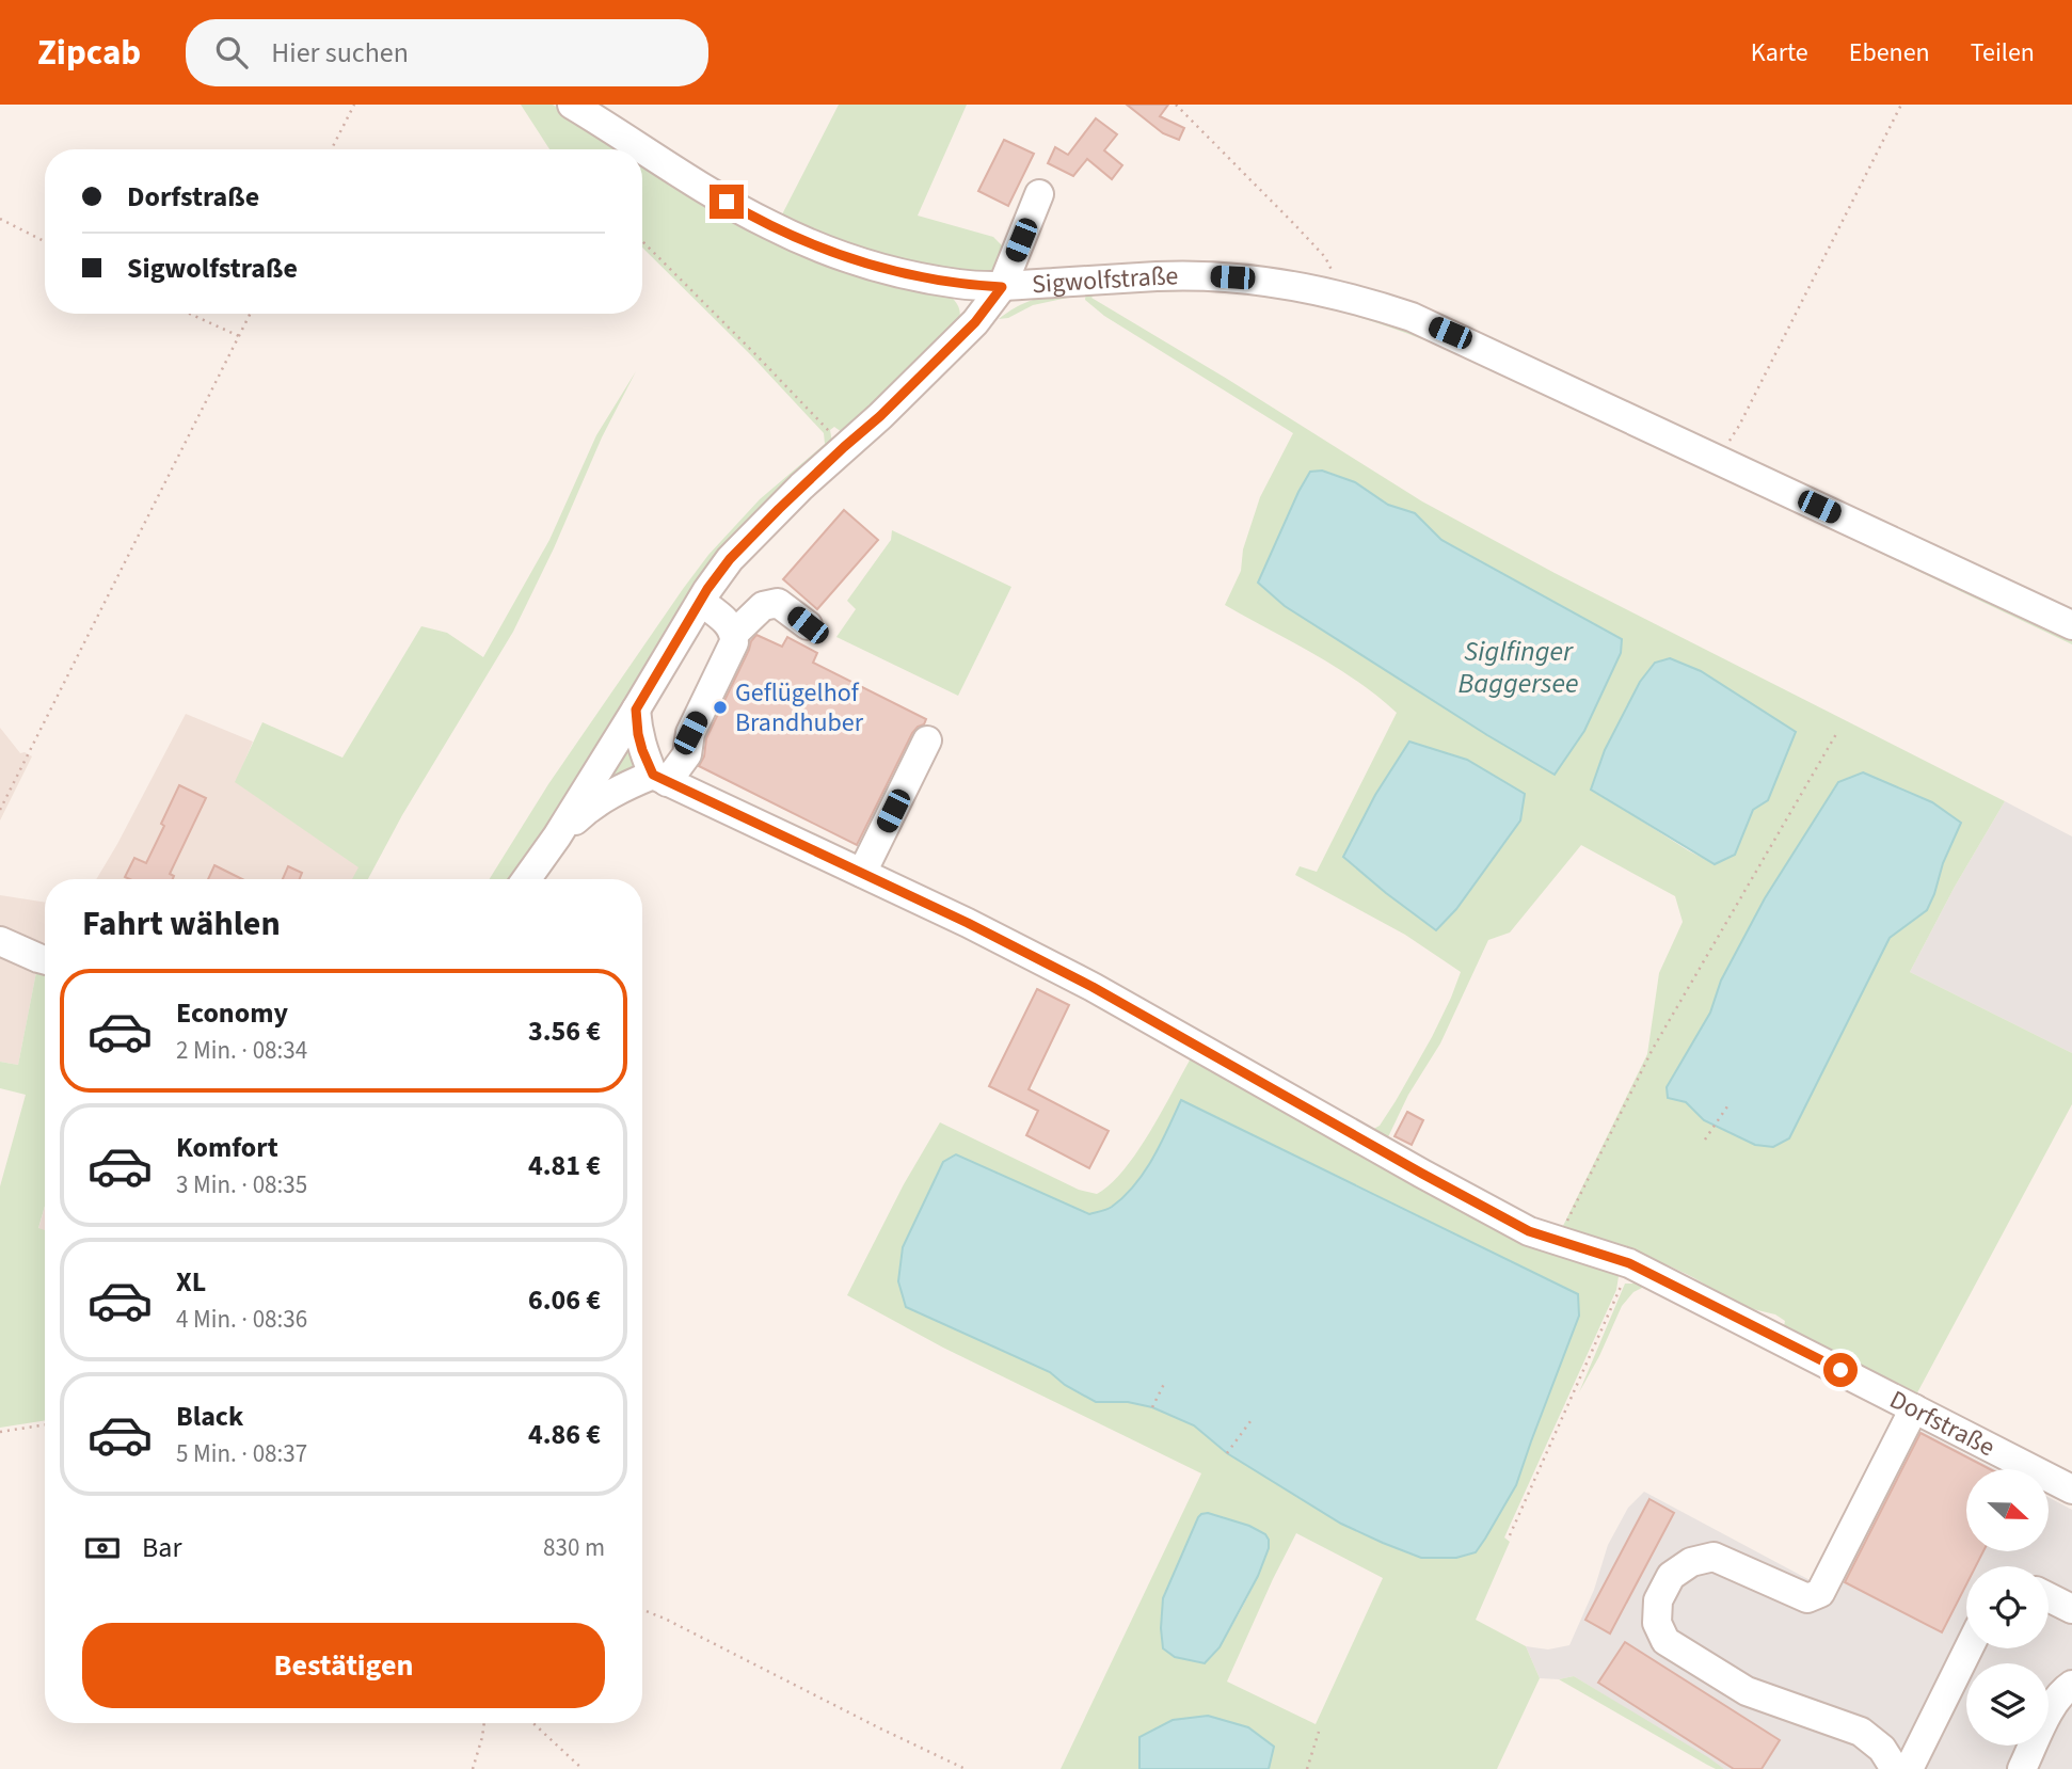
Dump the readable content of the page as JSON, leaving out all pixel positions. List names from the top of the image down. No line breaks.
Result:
{"streets":{"street":["Sigwolfstraße","Dorfstraße"]},"water":["Siglfinger Baggersee"],"places":["Geflügelhof Brandhuber"],"north":"right","page":{"header":"Zipcab","search":"Hier suchen","nav":["Karte","Ebenen","Teilen"],"banner":["Dorfstraße","Sigwolfstraße"],"heading":"Fahrt wählen","list":[{"name":"Economy","note":"2 Min. · 08:34","value":"3.56 €"},{"name":"Komfort","note":"3 Min. · 08:35","value":"4.81 €"},{"name":"XL","note":"4 Min. · 08:36","value":"6.06 €"},{"name":"Black","note":"5 Min. · 08:37","value":"4.86 €"}],"pay":["Bar","830 m"],"buttons":"Bestätigen"}}
